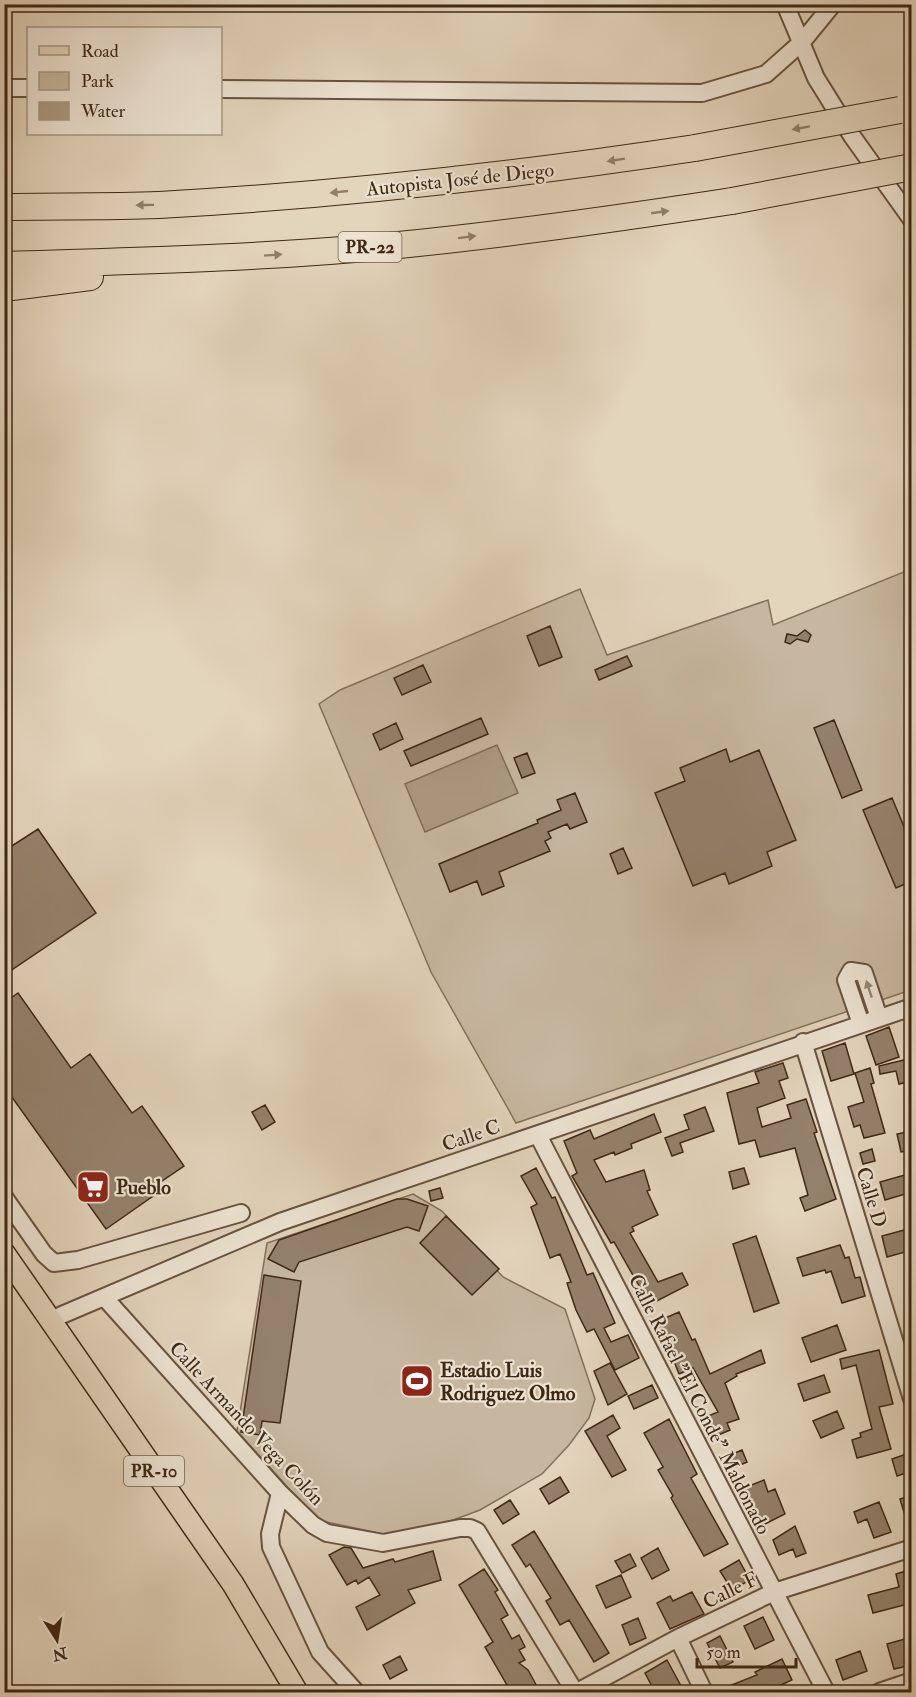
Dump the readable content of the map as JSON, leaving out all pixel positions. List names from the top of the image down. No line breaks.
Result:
{"streets":{"highway":["Autopista José de Diego","PR-22"],"main road":["PR-10"],"street":["Calle C","Calle D","Calle Rafael \"El Conde\" Maldonado","Calle Armando Vega Colón","Calle F"]},"crossings":[["Calle C","Calle D"],["Calle C","Calle Rafael \"El Conde\" Maldonado"],["Calle C","Calle Armando Vega Colón"],["Calle C","PR-10"],["Calle Rafael \"El Conde\" Maldonado","Calle F"],["Calle Armando Vega Colón","Calle F"]],"places":{"supermarket":["Pueblo"],"sports":["Estadio Luis Rodriguez Olmo"]},"legend":["Road","Park","Water"],"scale_bar":"50 m","north":"bottom"}
